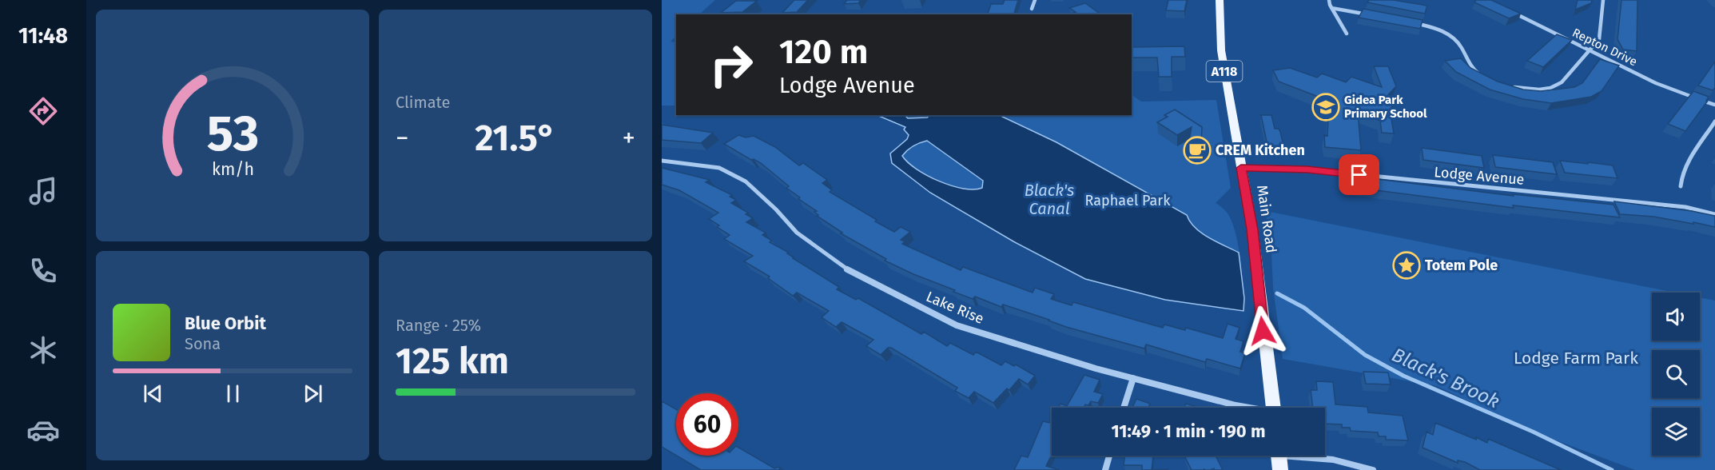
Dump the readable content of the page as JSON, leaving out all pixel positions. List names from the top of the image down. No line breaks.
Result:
{"streets":{"main road":["A118","Main Road"],"street":["Repton Drive","Lodge Avenue","Lake Rise"]},"crossings":[["Lodge Avenue","Main Road"]],"water":["Black's Canal","Black's Brook"],"parks":["Raphael Park","Lodge Farm Park"],"places":{"school or university":["Gidea Park Primary School"],"cafe":["CREM Kitchen"],"place":["Totem Pole"]},"page":{"tabs":"11:48","tile":["Climate",["Range · 25%","125 km"]],"turn":["120 m","Lodge Avenue"],"heat":["−","21.5°","+"],"song":["Blue Orbit","Sona"],"limit":"60","trip":"11:49 · 1 min · 190 m","gauge":["53","km/h"]}}
